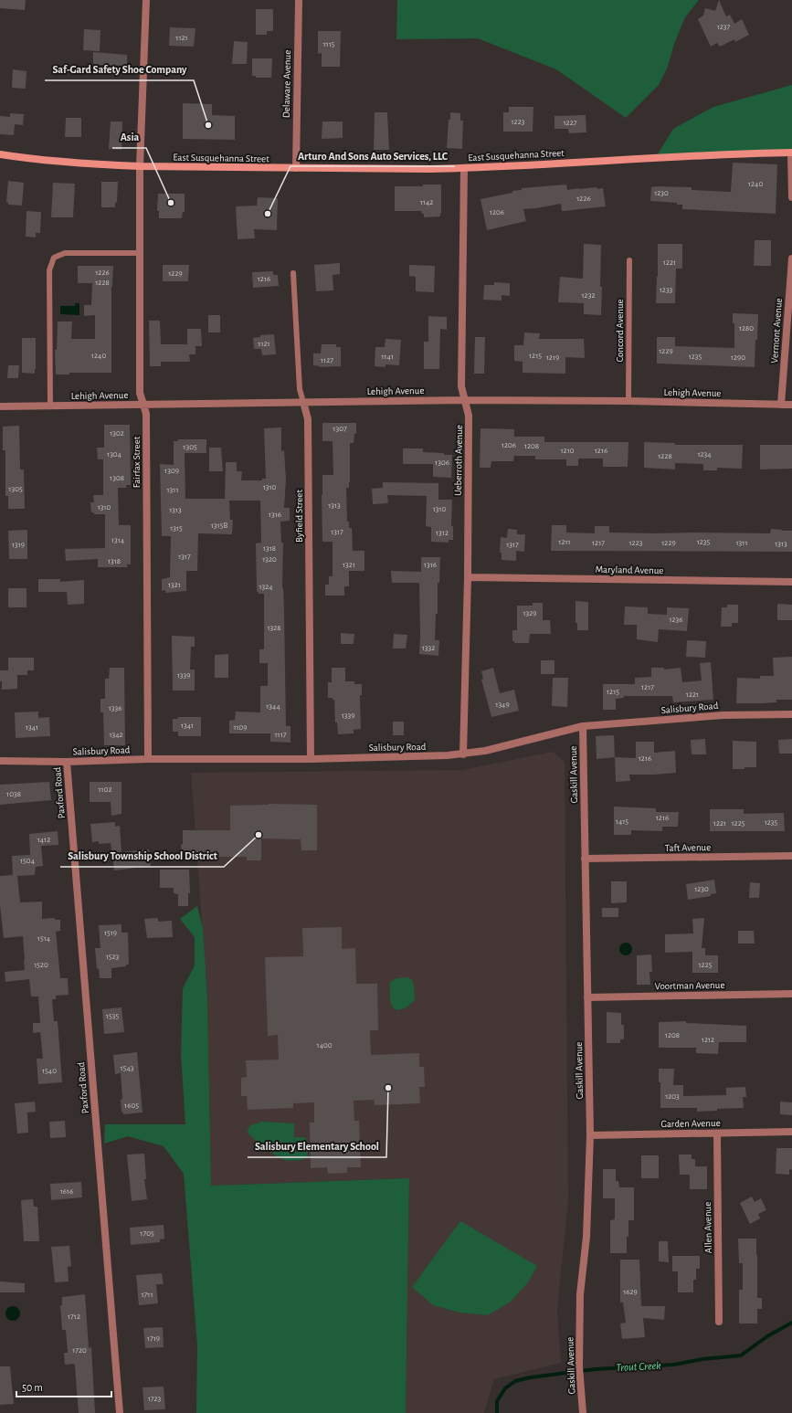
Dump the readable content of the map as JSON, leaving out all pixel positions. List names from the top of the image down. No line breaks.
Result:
{"streets":{"main road":["East Susquehanna Street"],"street":["Delaware Avenue","Vermont Avenue","Lehigh Avenue","Ueberroth Avenue","Fairfax Street","Byfield Street","Maryland Avenue","Salisbury Road","Gaskill Avenue","Paxford Road","Taft Avenue","Voortman Avenue","Garden Avenue","Allen Avenue"],"lane":["Concord Avenue"]},"crossings":[["Delaware Avenue","East Susquehanna Street"],["East Susquehanna Street","Ueberroth Avenue"],["East Susquehanna Street","Fairfax Street"],["Concord Avenue","Lehigh Avenue"],["Vermont Avenue","Lehigh Avenue"],["Lehigh Avenue","Ueberroth Avenue"],["Lehigh Avenue","Fairfax Street"],["Lehigh Avenue","Byfield Street"],["Ueberroth Avenue","Maryland Avenue"],["Ueberroth Avenue","Salisbury Road"],["Fairfax Street","Salisbury Road"],["Byfield Street","Salisbury Road"],["Salisbury Road","Gaskill Avenue"],["Salisbury Road","Paxford Road"],["Gaskill Avenue","Taft Avenue"],["Gaskill Avenue","Voortman Avenue"],["Gaskill Avenue","Garden Avenue"],["Garden Avenue","Allen Avenue"]],"water":["Trout Creek"],"places":["Saf-Gard Safety Shoe Company","Asia","Arturo And Sons Auto Services, LLC","Salisbury Township School District","Salisbury Elementary School"],"house_numbers":["1237","1121","1115","1223","1227","1240","1230","1226","1142","1206","1221","1226","1229","1216","1228","1233","1232","1280","1121","1229","1240","1215","1141","1235","1219","1290","1127","1307","1302","1206","1208","1305","1210","1216","1304","1234","1228","1306","1309","1308","1310","1305","1311","1313","1310","1310","1313","1316","1315B","1315","1317","1312","1314","1211","1235","1217","1223","1229","1311","1313","1319","1317","1318","1317","1320","1318","1321","1316","1321","1324","1329","1236","1328","1332","1339","1217","1215","1221","1349","1344","1336","1339","1341","1341","1109","1342","1117","1216","1102","1038","1216","1415","1235","1221","1225","1412","1504","1230","1519","1514","1523","1520","1225","1535","1208","1212","1400","1543","1540","1203","1605","1616","1705","1629","1711","1712","1719","1720","1723"],"scale_bar":"50 m"}
